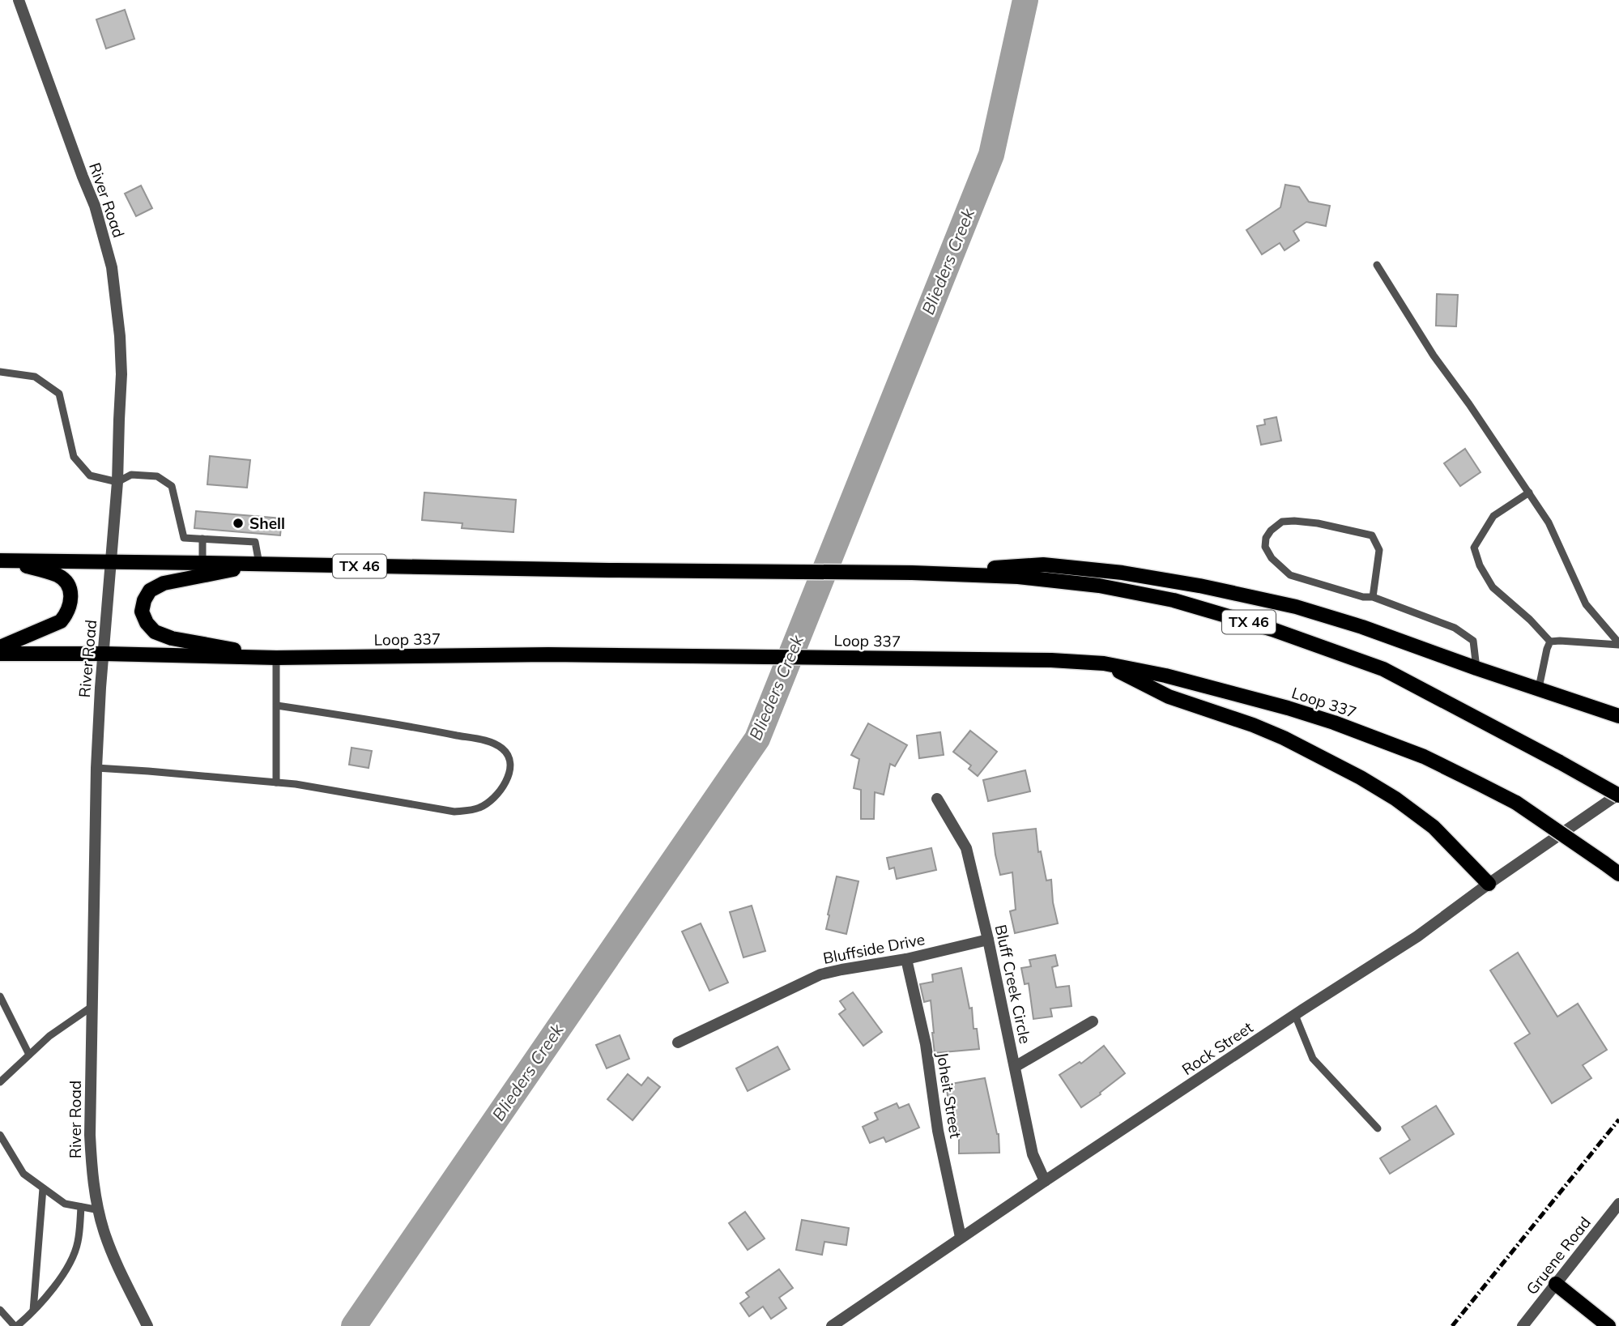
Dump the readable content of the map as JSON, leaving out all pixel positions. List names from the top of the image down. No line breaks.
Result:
{"streets":{"main road":["TX 46","Loop 337"],"street":["River Road","Bluffside Drive","Bluff Creek Circle","Rock Street","Joheit Street","Gruene Road"]},"crossings":[["River Road","TX 46"],["River Road","Loop 337"],["TX 46","Rock Street"],["Bluffside Drive","Bluff Creek Circle"],["Bluffside Drive","Joheit Street"],["Bluff Creek Circle","Rock Street"],["Rock Street","Joheit Street"]],"water":["Blieders Creek"],"places":["Shell"]}
